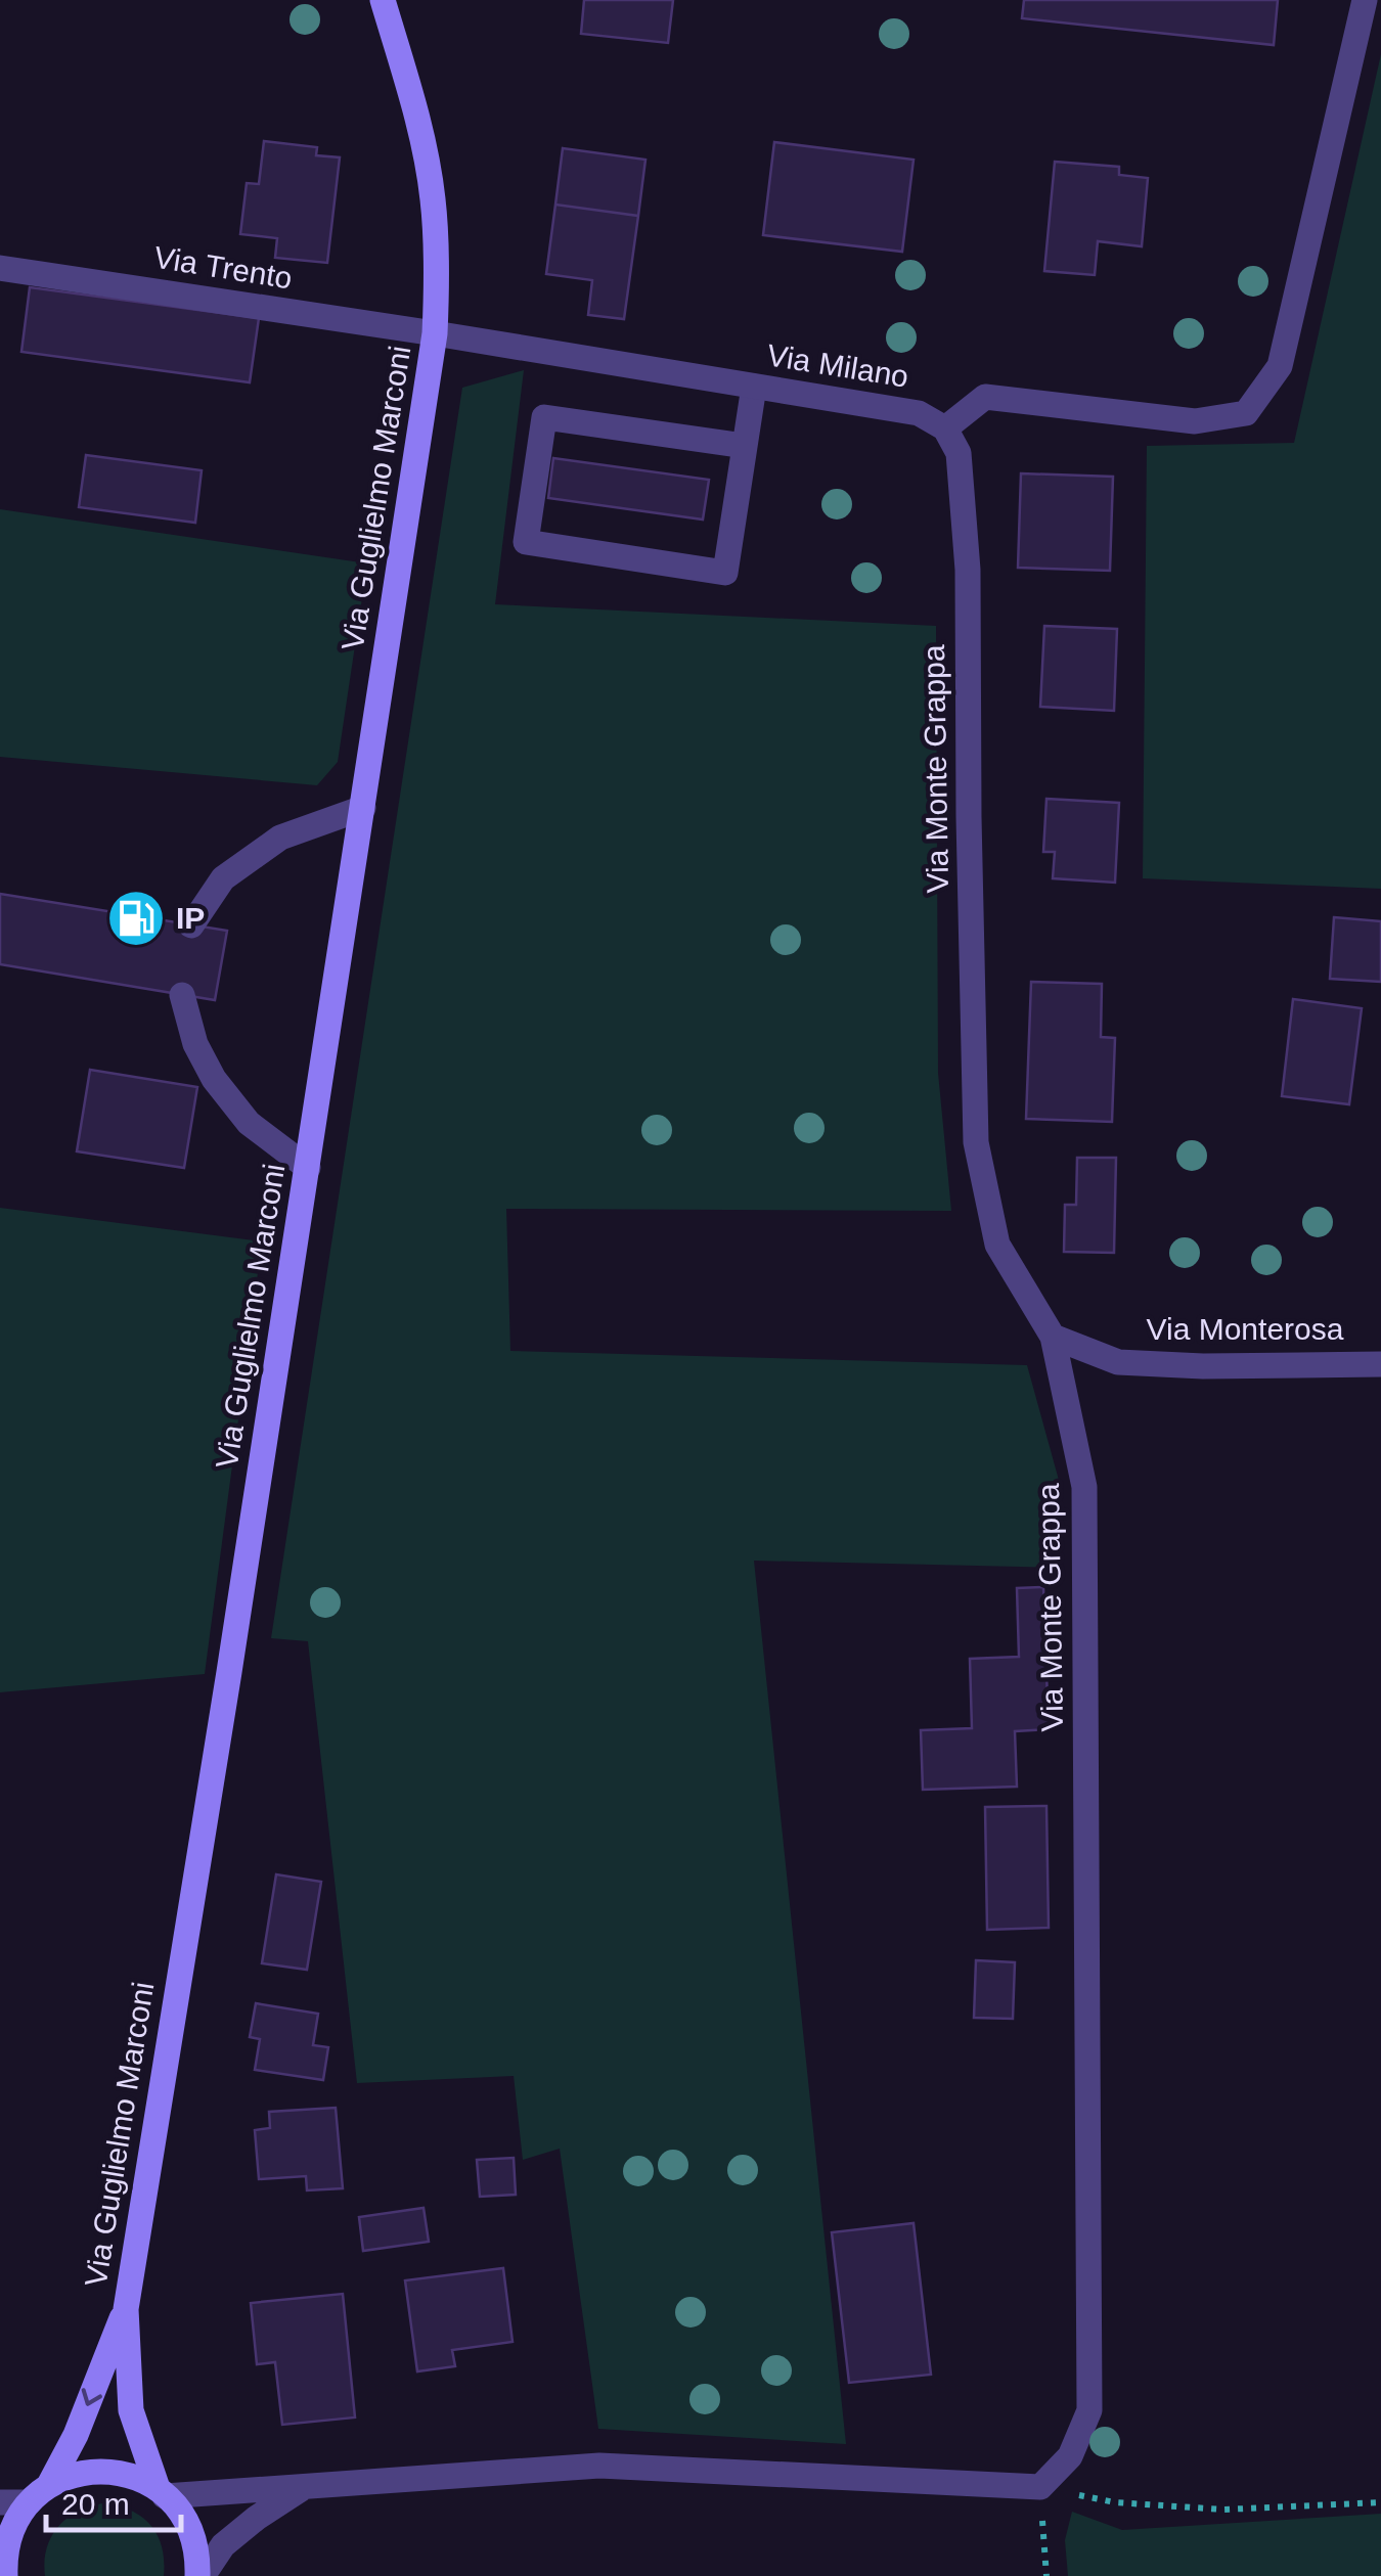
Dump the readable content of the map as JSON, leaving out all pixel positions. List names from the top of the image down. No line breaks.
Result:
{"streets":{"street":["Via Trento","Via Milano","Via Guglielmo Marconi","Via Monte Grappa","Via Monterosa"]},"crossings":[["Via Trento","Via Milano"],["Via Trento","Via Guglielmo Marconi"],["Via Milano","Via Guglielmo Marconi"],["Via Milano","Via Monte Grappa"],["Via Monte Grappa","Via Monterosa"]],"places":{"fuel station":["IP"]},"scale_bar":"20 m"}
